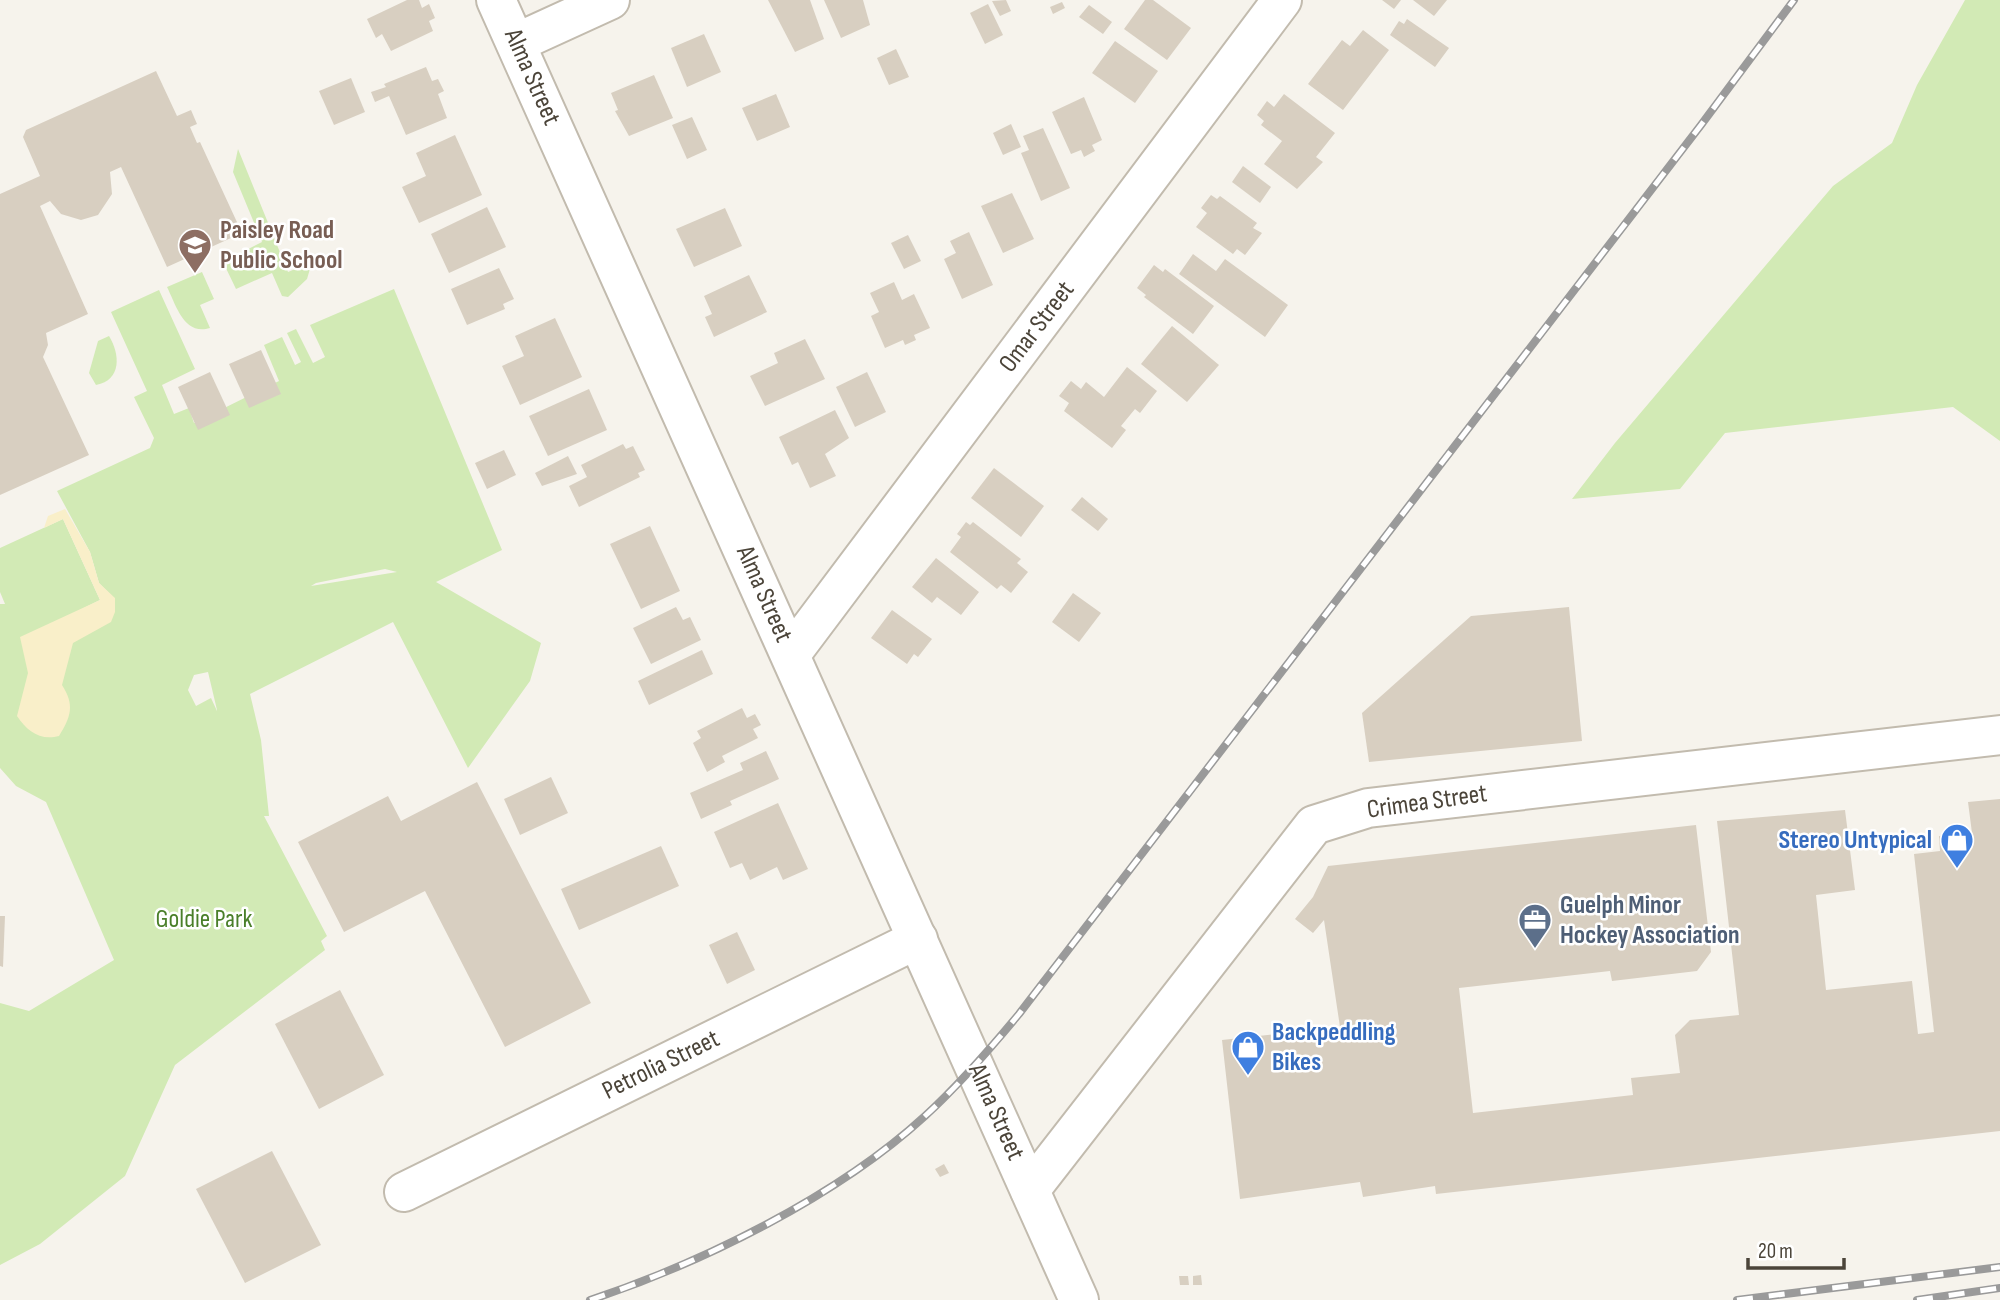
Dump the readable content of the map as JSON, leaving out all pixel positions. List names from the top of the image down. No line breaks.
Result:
{"streets":{"street":["Alma Street","Omar Street","Crimea Street","Petrolia Street"]},"crossings":[["Alma Street","Omar Street"],["Alma Street","Crimea Street"],["Alma Street","Petrolia Street"]],"parks":["Goldie Park"],"places":{"school or university":["Paisley Road Public School"],"shop":["Stereo Untypical","Backpeddling Bikes"],"office":["Guelph Minor Hockey Association"]},"scale_bar":"20 m"}
